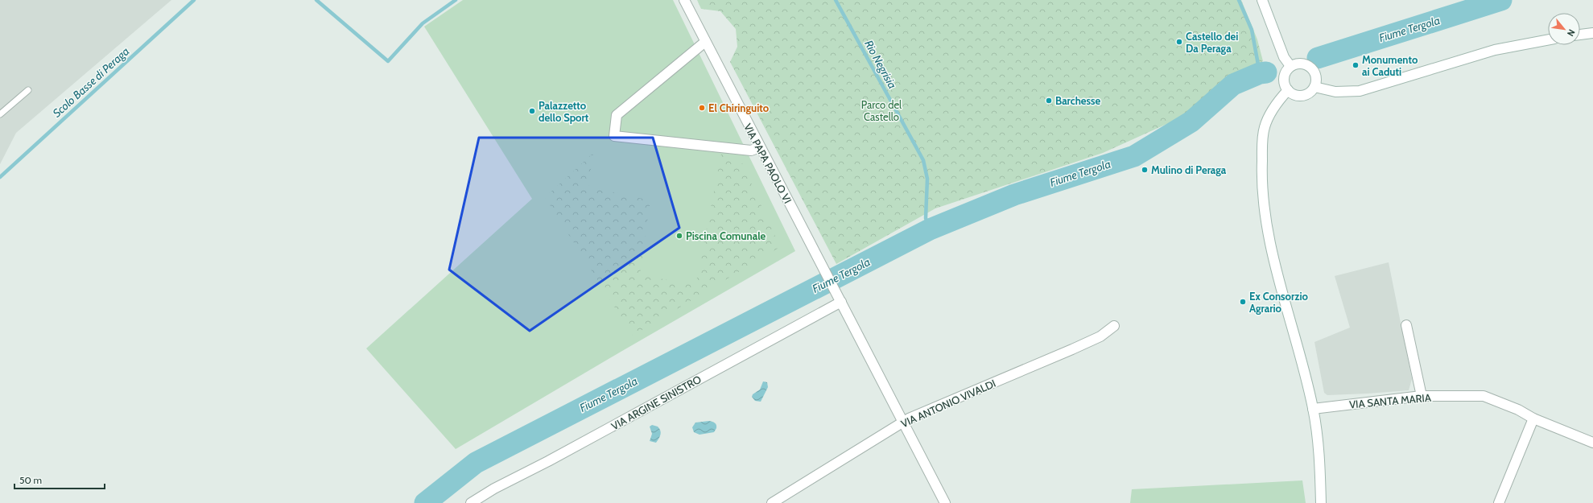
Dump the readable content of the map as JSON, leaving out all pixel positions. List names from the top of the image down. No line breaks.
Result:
{"streets":{"street":["VIA PAPA PAOLO VI","VIA SANTA MARIA","VIA ARGINE SINISTRO","VIA ANTONIO VIVALDI"]},"crossings":[["VIA PAPA PAOLO VI","VIA ARGINE SINISTRO"]],"water":["Fiume Tergola","Rio Negrisia","Scolo Basse di Peraga"],"parks":["Parco del Castello"],"places":["Castello dei Da Peraga","Monumento ai Caduti","Barchesse","El Chiringuito","Palazzetto dello Sport","Mulino di Peraga","Piscina Comunale","Ex Consorzio Agrario"],"scale_bar":"50 m","north":"bottom right"}
